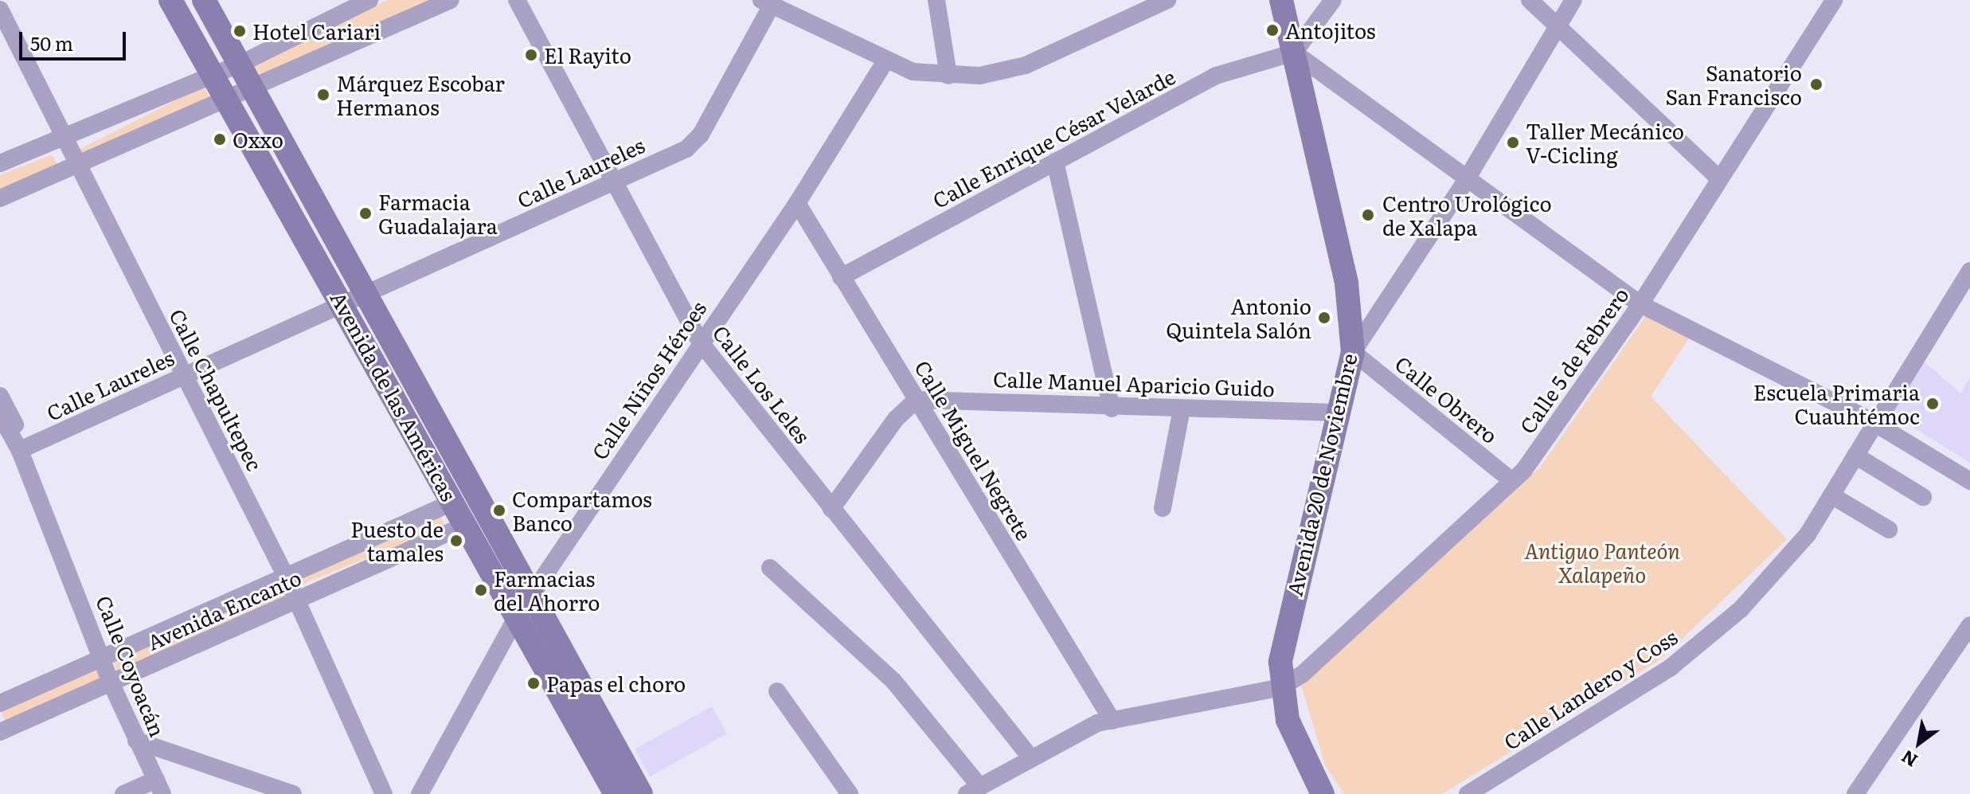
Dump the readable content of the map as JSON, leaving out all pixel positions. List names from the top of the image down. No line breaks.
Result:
{"streets":{"main road":["Avenida de las Américas","Avenida 20 de Noviembre"],"street":["Calle Enrique César Velarde","Calle Laureles","Calle 5 de Febrero","Calle Niños Héroes","Calle Manuel Aparicio Guido","Calle Los Leles","Calle Chapultepec","Calle Obrero","Calle Miguel Negrete","Avenida Encanto","Calle Coyoacán","Calle Landero y Coss"]},"crossings":[["Calle Enrique César Velarde","Calle Miguel Negrete"],["Calle Enrique César Velarde","Avenida 20 de Noviembre"],["Calle Laureles","Calle Los Leles"],["Calle Laureles","Calle Chapultepec"],["Calle Laureles","Avenida de las Américas"],["Calle Laureles","Calle Coyoacán"],["Calle 5 de Febrero","Calle Obrero"],["Calle 5 de Febrero","Avenida 20 de Noviembre"],["Calle Niños Héroes","Calle Los Leles"],["Calle Niños Héroes","Avenida de las Américas"],["Calle Niños Héroes","Calle Miguel Negrete"],["Calle Manuel Aparicio Guido","Calle Miguel Negrete"],["Calle Manuel Aparicio Guido","Avenida 20 de Noviembre"],["Calle Chapultepec","Avenida Encanto"],["Avenida de las Américas","Avenida Encanto"],["Calle Obrero","Avenida 20 de Noviembre"],["Avenida Encanto","Calle Coyoacán"]],"parks":["Antiguo Panteón Xalapeño"],"places":["Antojitos","Hotel Cariari","El Rayito","Sanatorio San Francisco","Márquez Escobar Hermanos","Oxxo","Taller Mecánico V-Cicling","Farmacia Guadalajara","Centro Urológico de Xalapa","Antonio Quintela Salón","Escuela Primaria Cuauhtémoc","Compartamos Banco","Puesto de tamales","Farmacias del Ahorro","Papas el choro"],"scale_bar":"50 m","north":"bottom left"}
